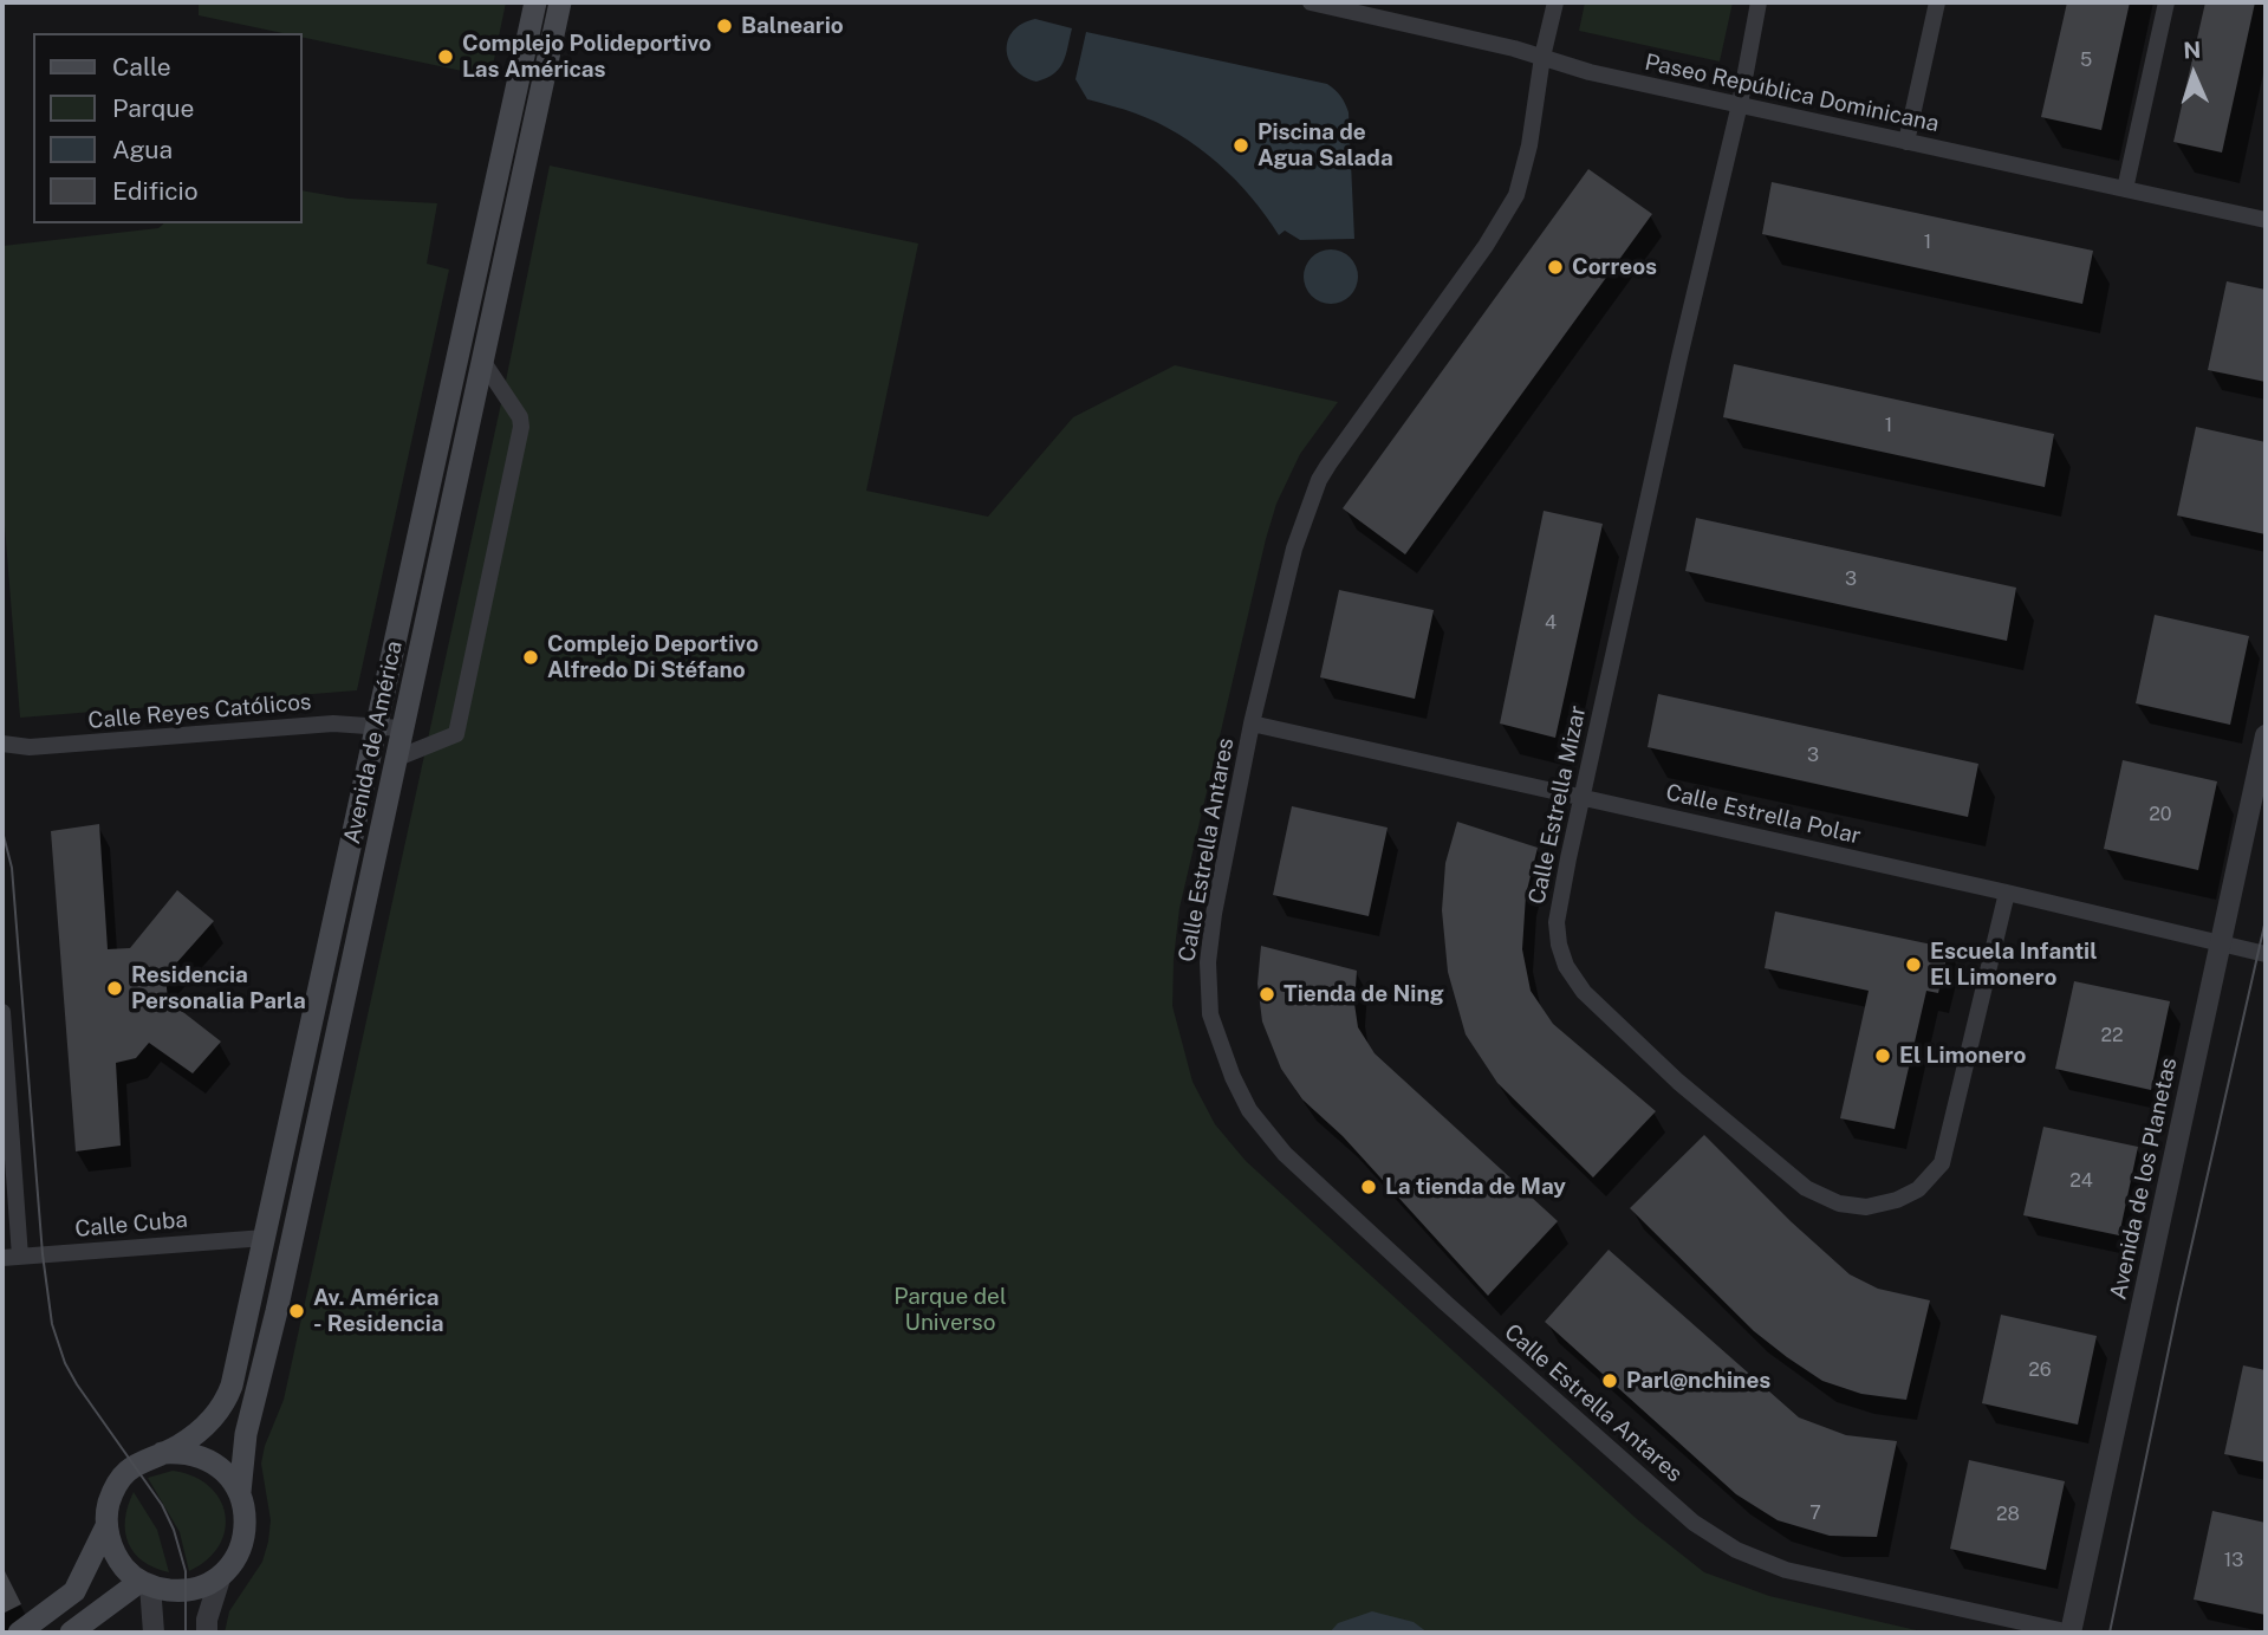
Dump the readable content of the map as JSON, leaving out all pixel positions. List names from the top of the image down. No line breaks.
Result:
{"streets":{"main road":["Avenida de América"],"street":["Paseo República Dominicana","Calle Reyes Católicos","Calle Estrella Mizar","Calle Estrella Polar","Calle Estrella Antares","Avenida de los Planetas","Calle Cuba"]},"crossings":[["Paseo República Dominicana","Calle Estrella Mizar"],["Paseo República Dominicana","Calle Estrella Antares"],["Calle Reyes Católicos","Avenida de América"],["Avenida de América","Calle Cuba"],["Calle Estrella Mizar","Calle Estrella Polar"],["Calle Estrella Polar","Calle Estrella Antares"],["Calle Estrella Polar","Avenida de los Planetas"],["Calle Estrella Antares","Avenida de los Planetas"]],"parks":["Parque del Universo"],"places":["Balneario","Complejo Polideportivo Las Américas","Piscina de Agua Salada","Correos","Complejo Deportivo Alfredo Di Stéfano","Escuela Infantil El Limonero","Residencia Personalia Parla","Tienda de Ning","El Limonero","La tienda de May","Av. América - Residencia","Parl@nchines"],"house_numbers":["5","1","1","3","4","3","20","22","24","26","7","28","13"],"legend":["Calle","Parque","Agua","Edificio"],"north":"top"}
